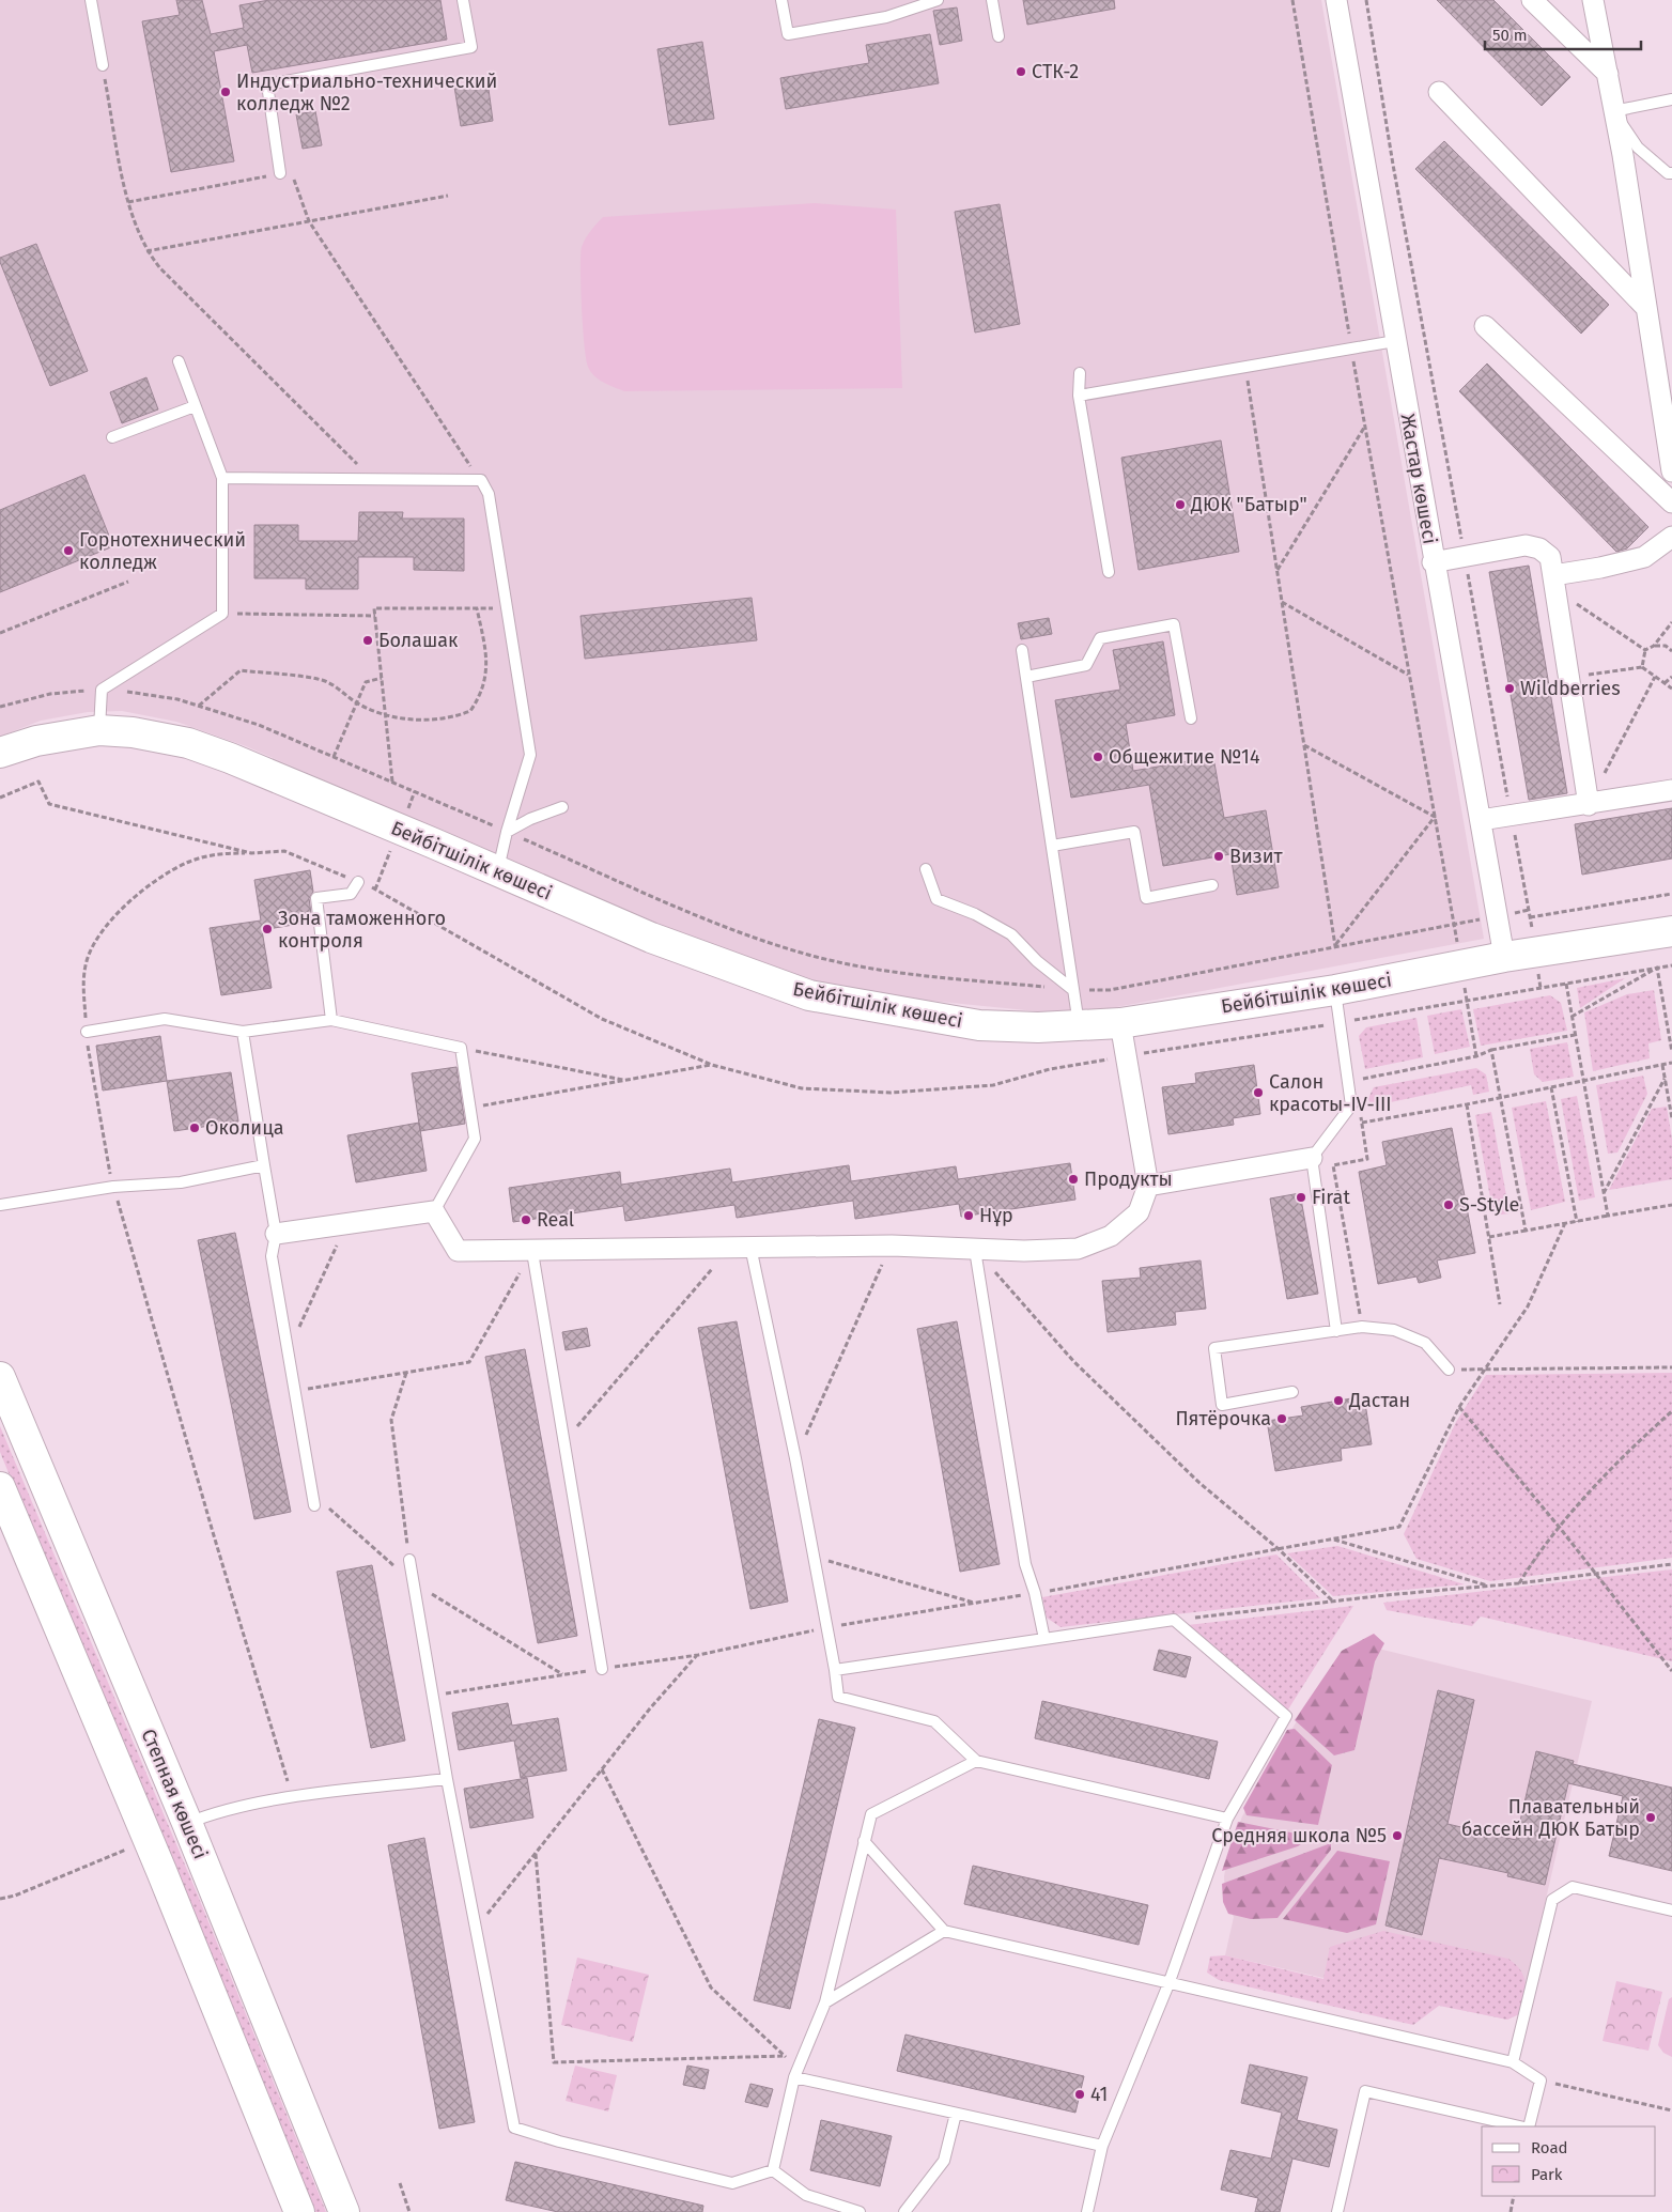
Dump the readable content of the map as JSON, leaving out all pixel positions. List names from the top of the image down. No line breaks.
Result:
{"streets":{"street":["Жастар көшесі","Бейбітшілік көшесі","Степная көшесі"]},"crossings":[["Жастар көшесі","Бейбітшілік көшесі"]],"places":["СТК-2","Индустриально-технический колледж №2","ДЮК \"Батыр\"","Горнотехнический колледж","Болашак","Wildberries","Общежитие №14","Визит","Зона таможенного контроля","Салон красоты-IV-III","Околица","Продукты","Firat","S-Style","Нұр","Real","Дастан","Пятёрочка","Плавательный бассейн ДЮК Батыр","Средняя школа №5","41"],"legend":["Road","Park"],"scale_bar":"50 m"}
